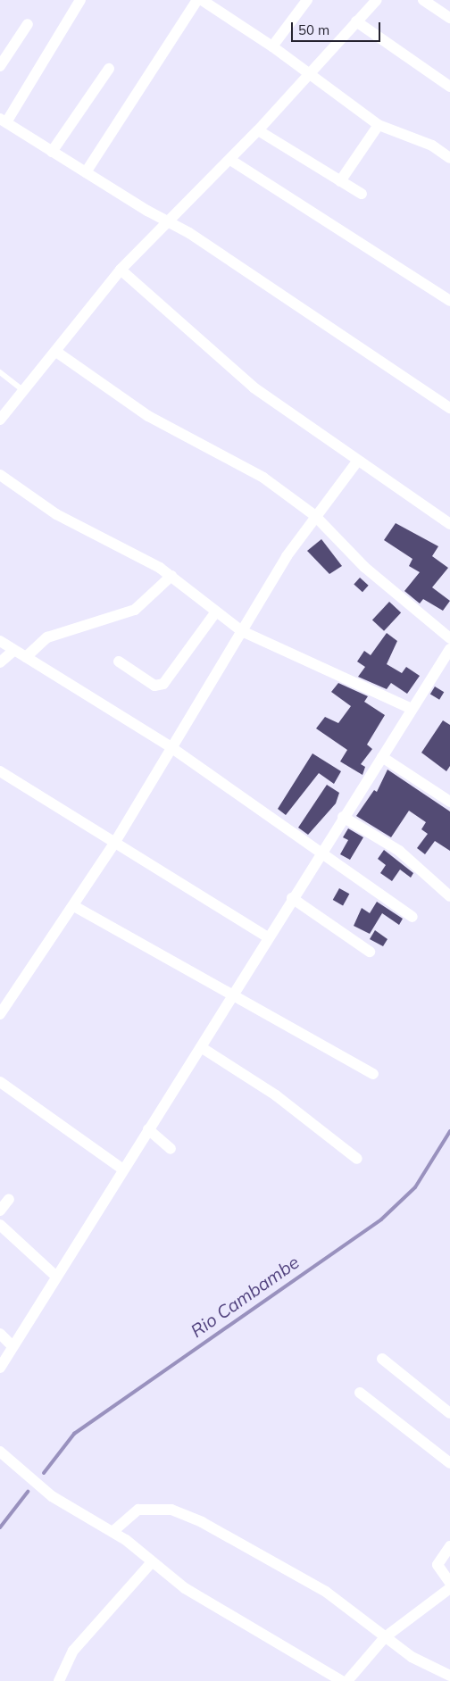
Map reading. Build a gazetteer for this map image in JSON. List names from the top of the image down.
{
  "water": ["Rio Cambambe"],
  "scale_bar": "50 m"
}
